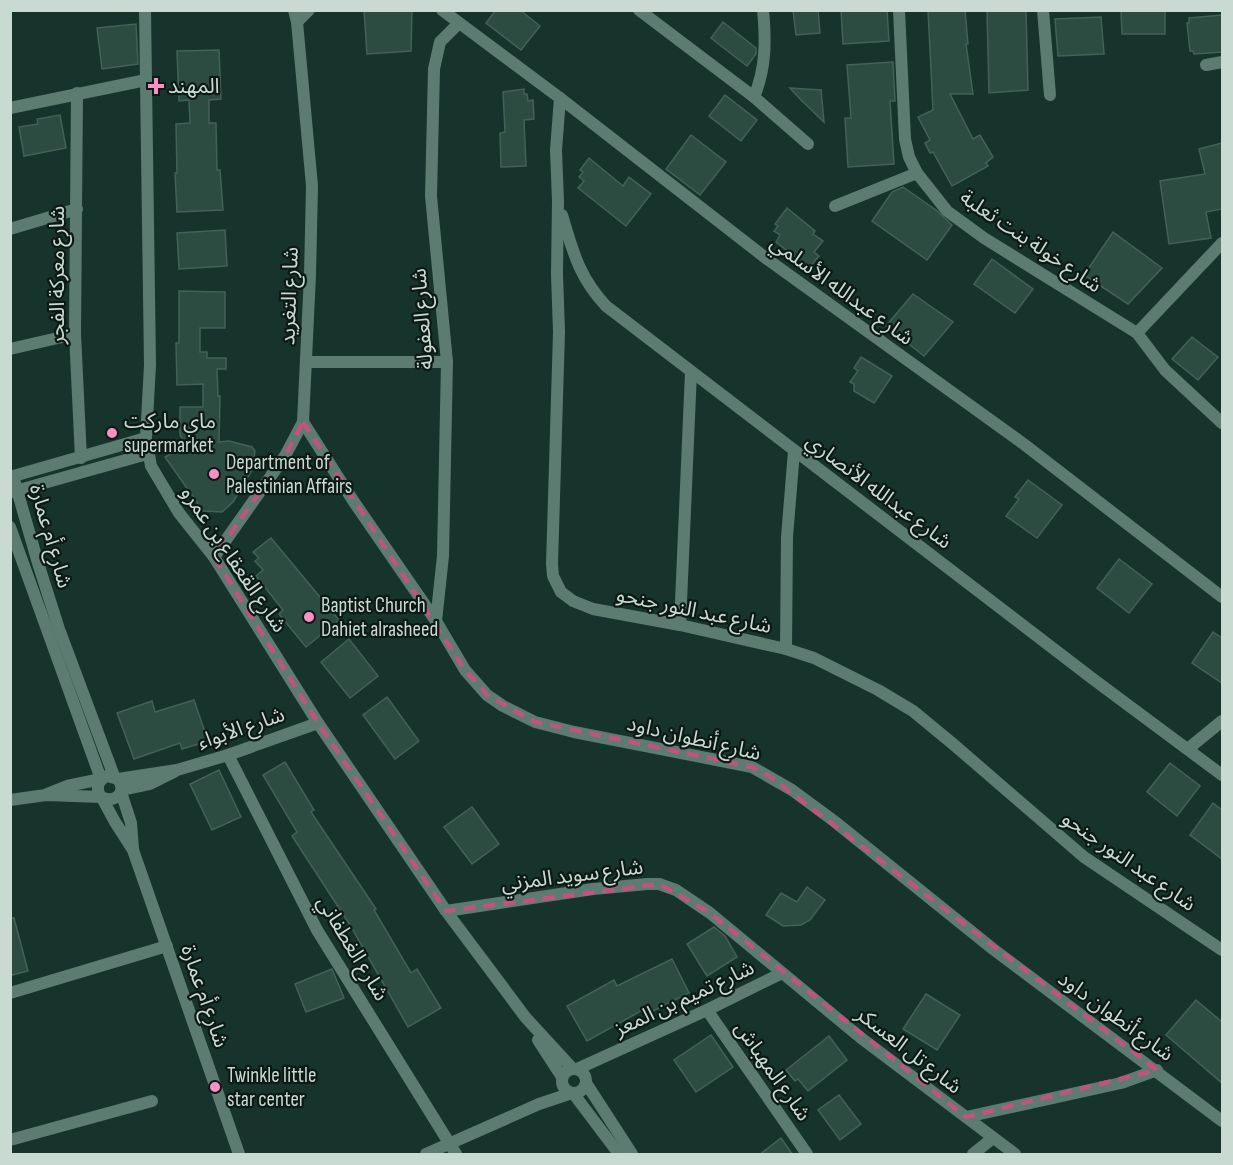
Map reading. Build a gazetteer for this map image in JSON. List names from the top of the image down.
{
  "streets": {
    "street": [
      "شارع خولة بنت ثعلبة",
      "شارع معركة الفجر",
      "شارع عبدالله الأسلمي",
      "شارع التغريد",
      "شارع العفولة",
      "شارع عبدالله الأنصاري",
      "شارع أم عمارة",
      "شارع القعقاع بن عمرو",
      "شارع عبد النور جنحو",
      "شارع الأبواء",
      "شارع أنطوان داود",
      "شارع سويد المزني",
      "شارع الغطفاني",
      "شارع تميم بن المعز",
      "شارع تل العسكر",
      "شارع المهباش"
    ]
  },
  "crossings": [
    ["شارع عبدالله الأسلمي", "شارع العفولة"],
    ["شارع عبدالله الأسلمي", "شارع عبد النور جنحو"],
    ["شارع التغريد", "شارع القعقاع بن عمرو"],
    ["شارع التغريد", "شارع أنطوان داود"],
    ["شارع العفولة", "شارع أنطوان داود"],
    ["شارع عبدالله الأنصاري", "شارع عبد النور جنحو"],
    ["شارع أم عمارة", "شارع الأبواء"],
    ["شارع القعقاع بن عمرو", "شارع الأبواء"],
    ["شارع القعقاع بن عمرو", "شارع سويد المزني"],
    ["شارع القعقاع بن عمرو", "شارع تميم بن المعز"],
    ["شارع الأبواء", "شارع الغطفاني"],
    ["شارع سويد المزني", "شارع تميم بن المعز"],
    ["شارع سويد المزني", "شارع تل العسكر"],
    ["شارع تميم بن المعز", "شارع تل العسكر"],
    ["شارع تميم بن المعز", "شارع المهباش"]
  ],
  "places": {
    "health": ["المهند"],
    "other": [
      "ماي ماركت supermarket",
      "Department of Palestinian Affairs",
      "Baptist Church Dahiet alrasheed",
      "Twinkle little star center"
    ]
  }
}
